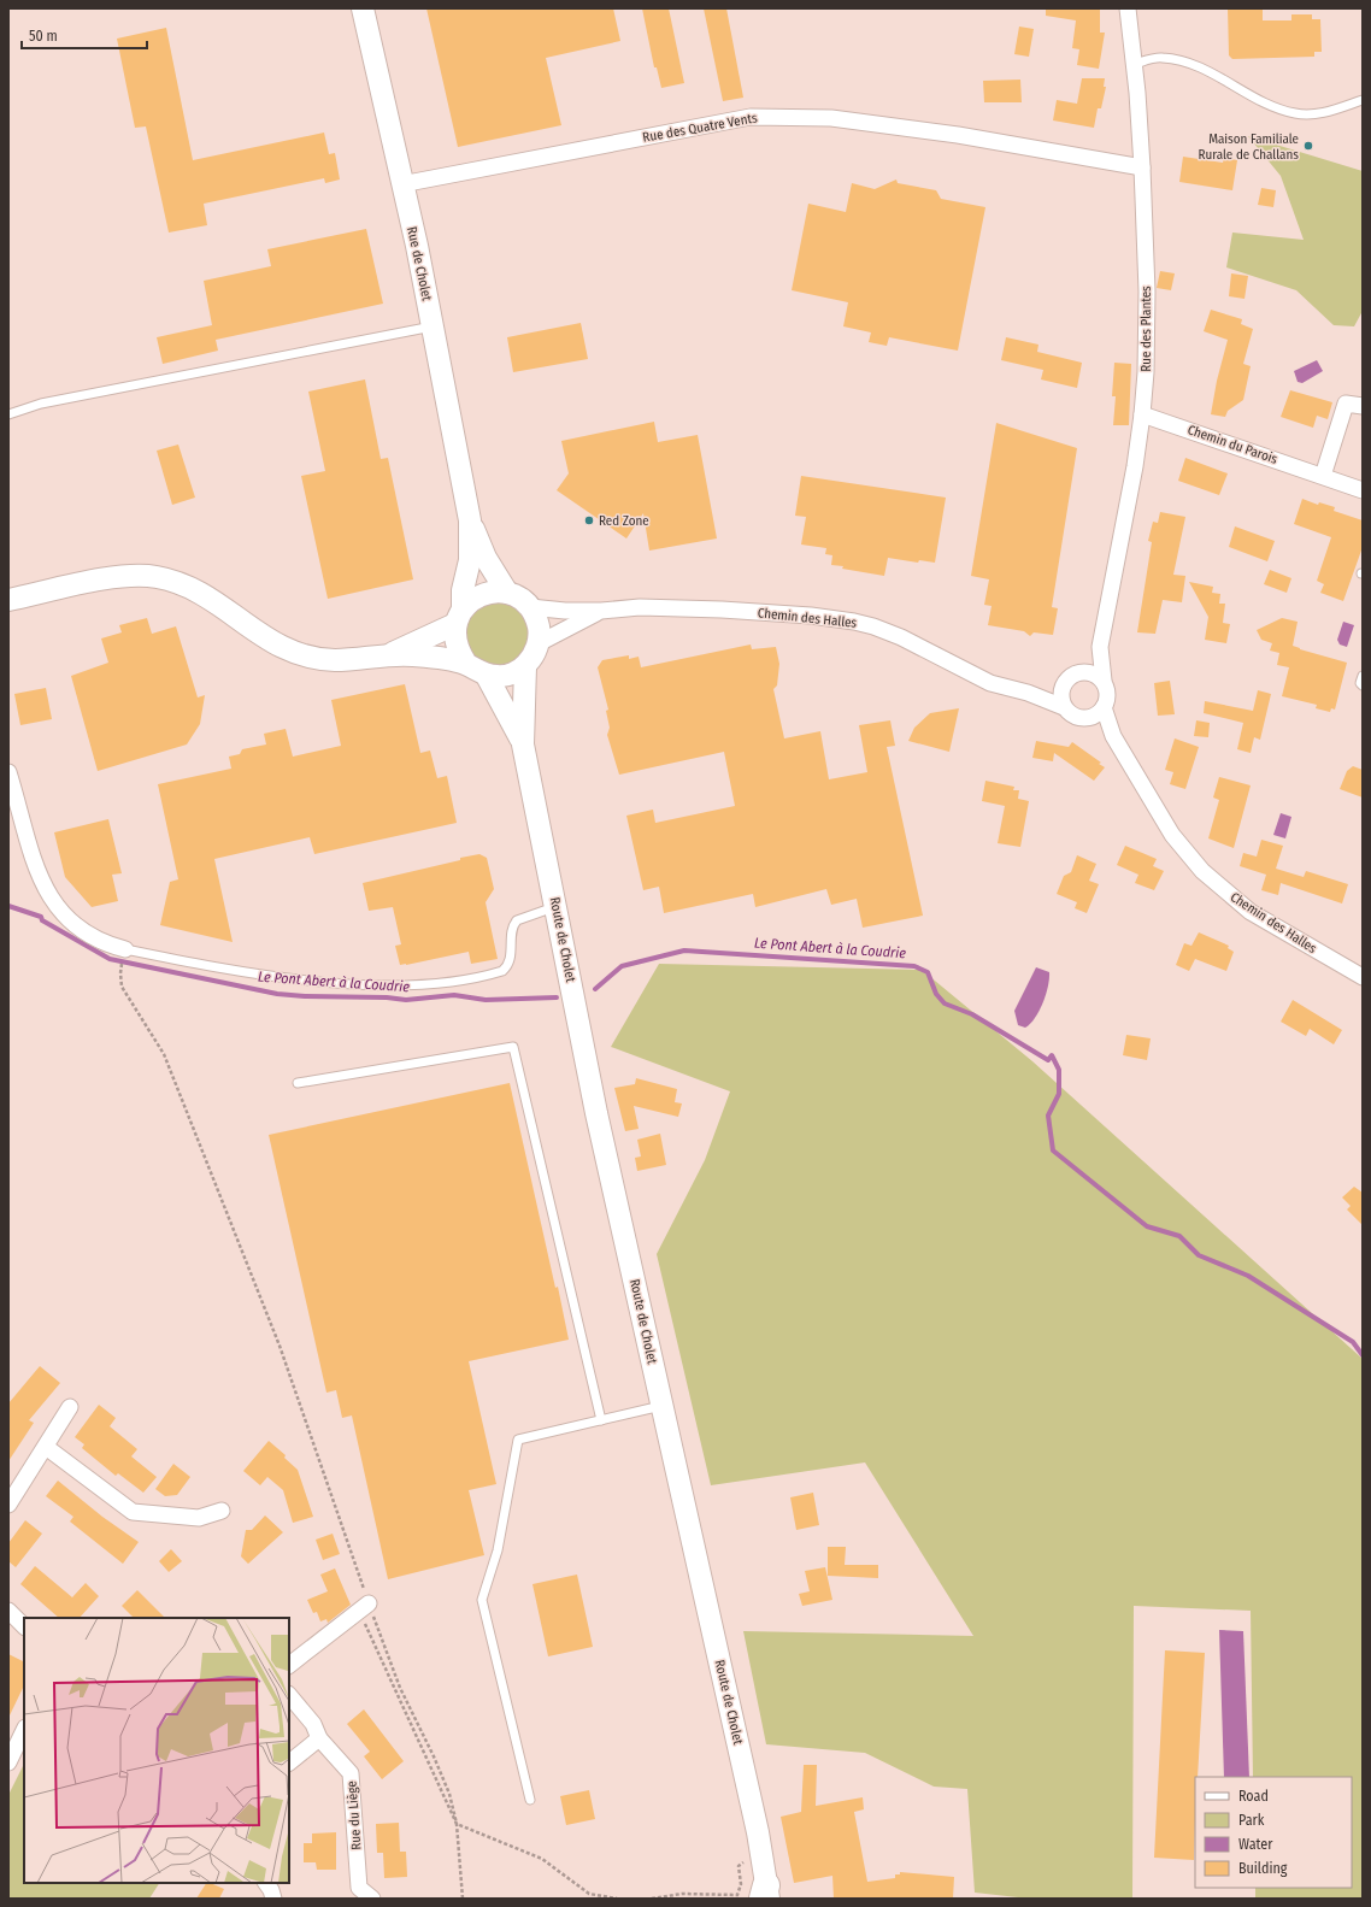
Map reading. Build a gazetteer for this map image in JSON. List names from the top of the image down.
{
  "streets": {
    "main road": ["Rue de Cholet", "Route de Cholet"],
    "street": [
      "Rue des Quatre Vents",
      "Rue des Plantes",
      "Chemin du Parois",
      "Chemin des Halles",
      "Rue du Liège"
    ]
  },
  "crossings": [
    ["Rue des Quatre Vents", "Rue de Cholet"],
    ["Rue des Quatre Vents", "Rue des Plantes"],
    ["Rue de Cholet", "Chemin des Halles"],
    ["Rue de Cholet", "Route de Cholet"],
    ["Rue des Plantes", "Chemin du Parois"],
    ["Rue des Plantes", "Chemin des Halles"],
    ["Chemin des Halles", "Route de Cholet"]
  ],
  "water": ["Le Pont Abert à la Coudrie"],
  "places": ["Maison Familiale Rurale de Challans", "Red Zone"],
  "legend": [
    "Road",
    "Park",
    "Water",
    "Building"
  ],
  "scale_bar": "50 m"
}
